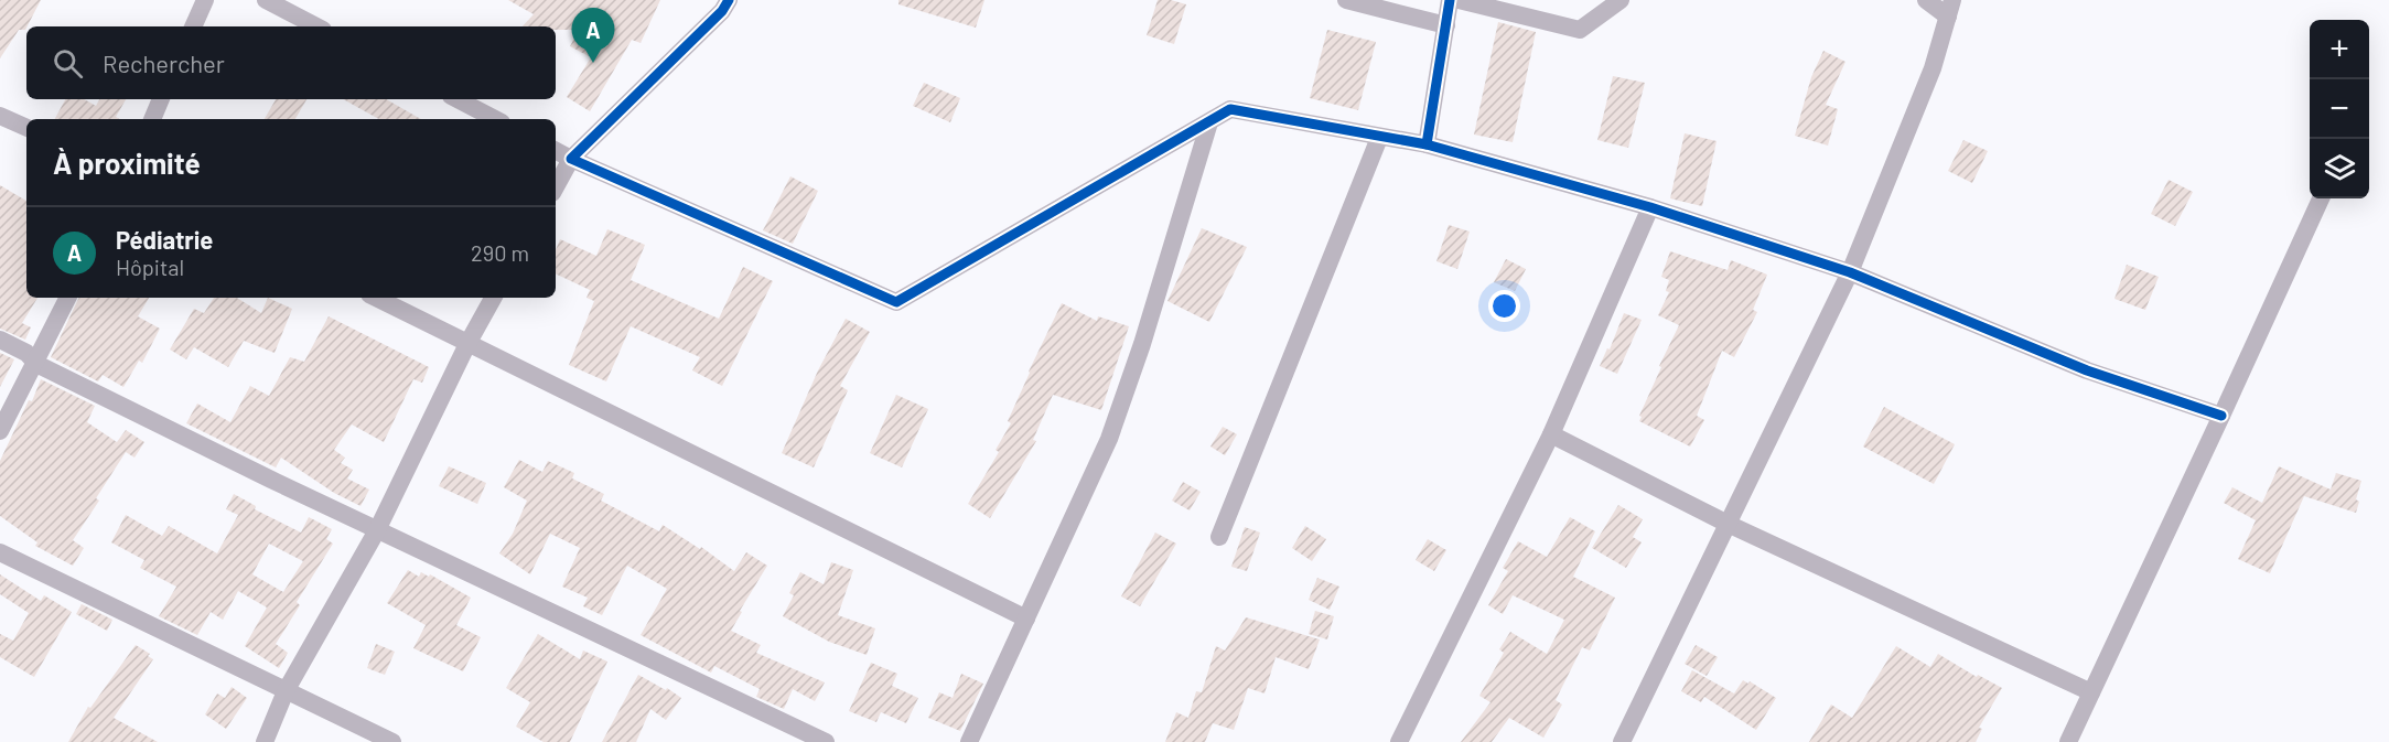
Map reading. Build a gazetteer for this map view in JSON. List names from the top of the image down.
{
  "page": {
    "pins": "A",
    "map_buttons": ["+", "−"],
    "search": "Rechercher",
    "heading": "À proximité",
    "list": [
      {
        "mark": "A",
        "name": "Pédiatrie",
        "note": "Hôpital",
        "value": "290 m"
      }
    ]
  }
}
